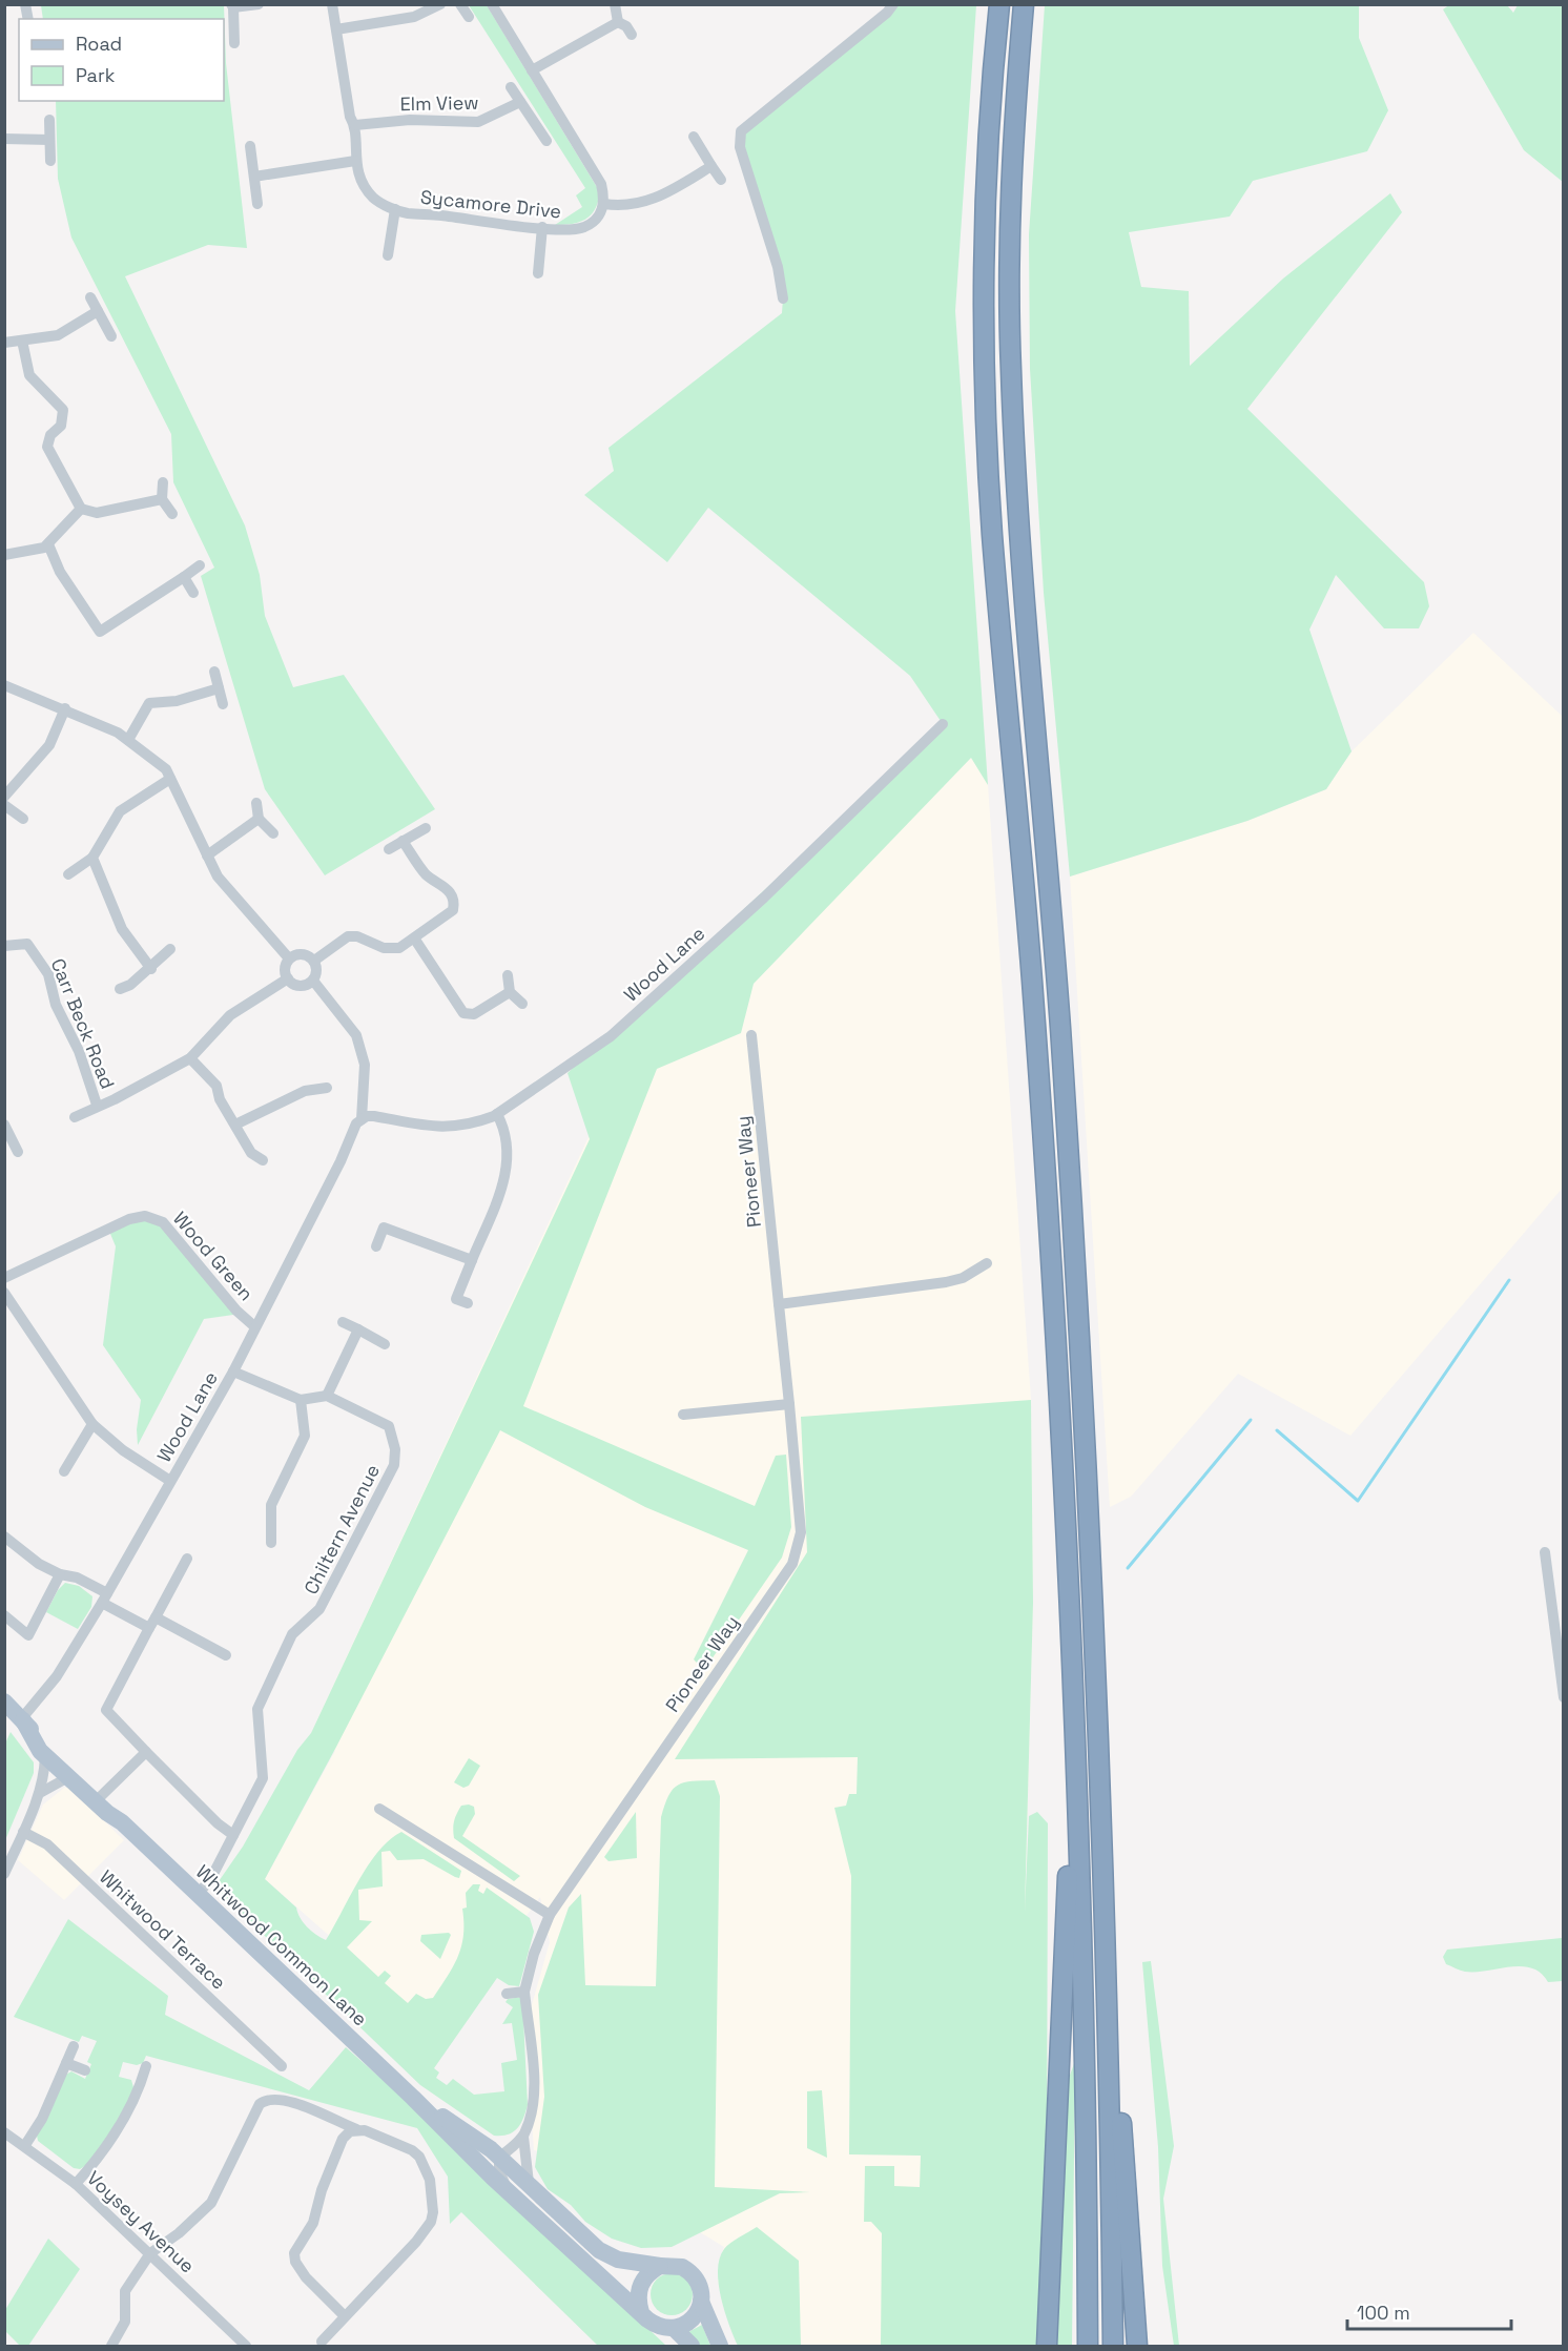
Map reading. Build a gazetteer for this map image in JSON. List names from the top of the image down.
{
  "streets": {
    "main road": ["Whitwood Common Lane"],
    "street": [
      "Elm View",
      "Sycamore Drive",
      "Wood Lane",
      "Carr Beck Road",
      "Pioneer Way",
      "Wood Green",
      "Chiltern Avenue",
      "Whitwood Terrace",
      "Voysey Avenue"
    ]
  },
  "crossings": [
    ["Elm View", "Sycamore Drive"],
    ["Wood Lane", "Wood Green"],
    ["Wood Lane", "Whitwood Common Lane"],
    ["Pioneer Way", "Whitwood Common Lane"],
    ["Chiltern Avenue", "Whitwood Common Lane"]
  ],
  "legend": ["Road", "Park"],
  "scale_bar": "100 m"
}
